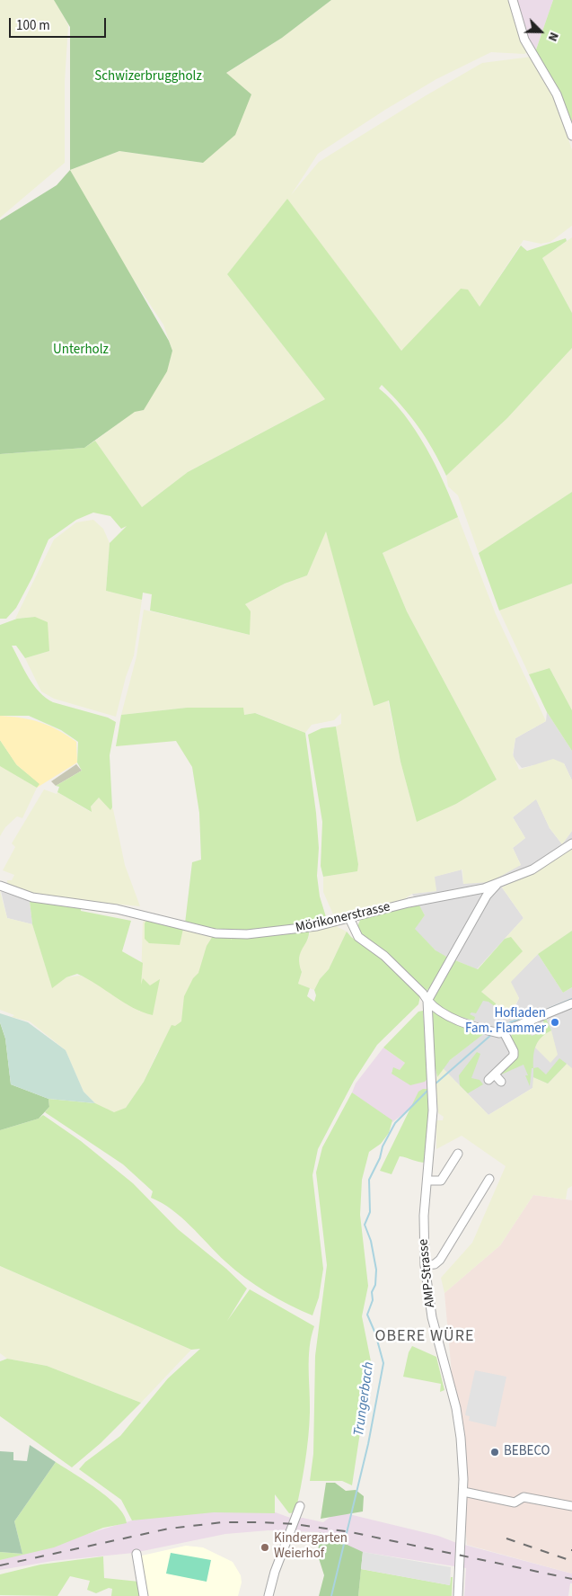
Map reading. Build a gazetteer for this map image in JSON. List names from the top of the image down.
{
  "streets": {
    "street": ["Mörikonerstrasse", "AMP-Strasse"]
  },
  "districts": ["OBERE WÜRE"],
  "water": ["Trungerbach"],
  "parks": ["Schwizerbruggholz", "Unterholz"],
  "places": ["Hofladen Fam. Flammer", "BEBECO", "Kindergarten Weierhof"],
  "scale_bar": "100 m",
  "north": "bottom right"
}
